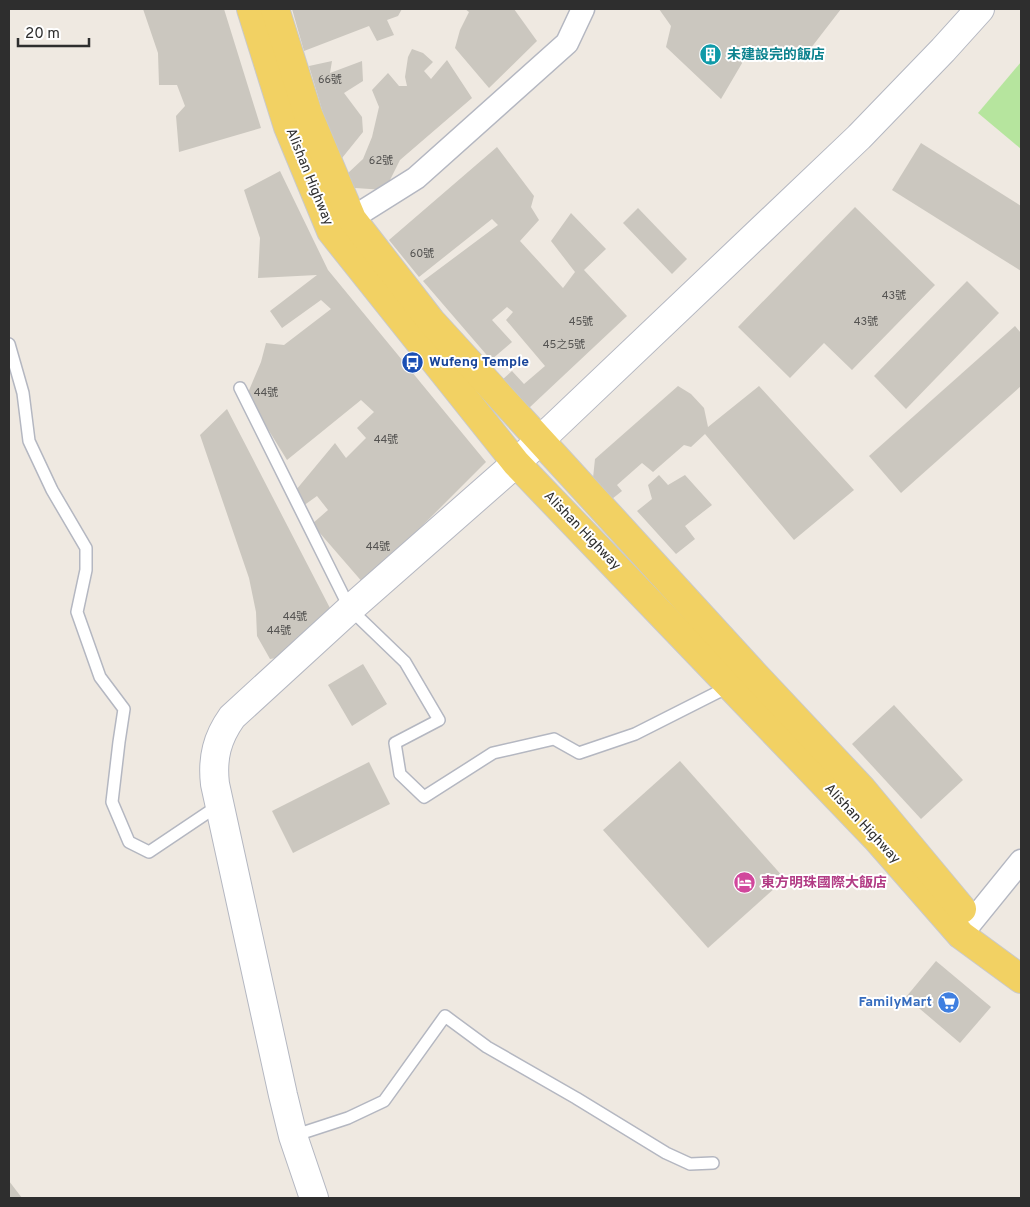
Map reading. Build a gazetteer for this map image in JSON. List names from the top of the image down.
{
  "streets": {
    "main road": ["Alishan Highway"]
  },
  "places": {
    "building": ["未建設完的飯店"],
    "bus stop": ["Wufeng Temple"],
    "hotel": ["東方明珠國際大飯店"],
    "supermarket": ["FamilyMart"]
  },
  "house_numbers": [
    "66號",
    "62號",
    "60號",
    "43號",
    "45號",
    "43號",
    "45之5號",
    "44號",
    "44號",
    "44號",
    "44號",
    "44號"
  ],
  "scale_bar": "20 m"
}
